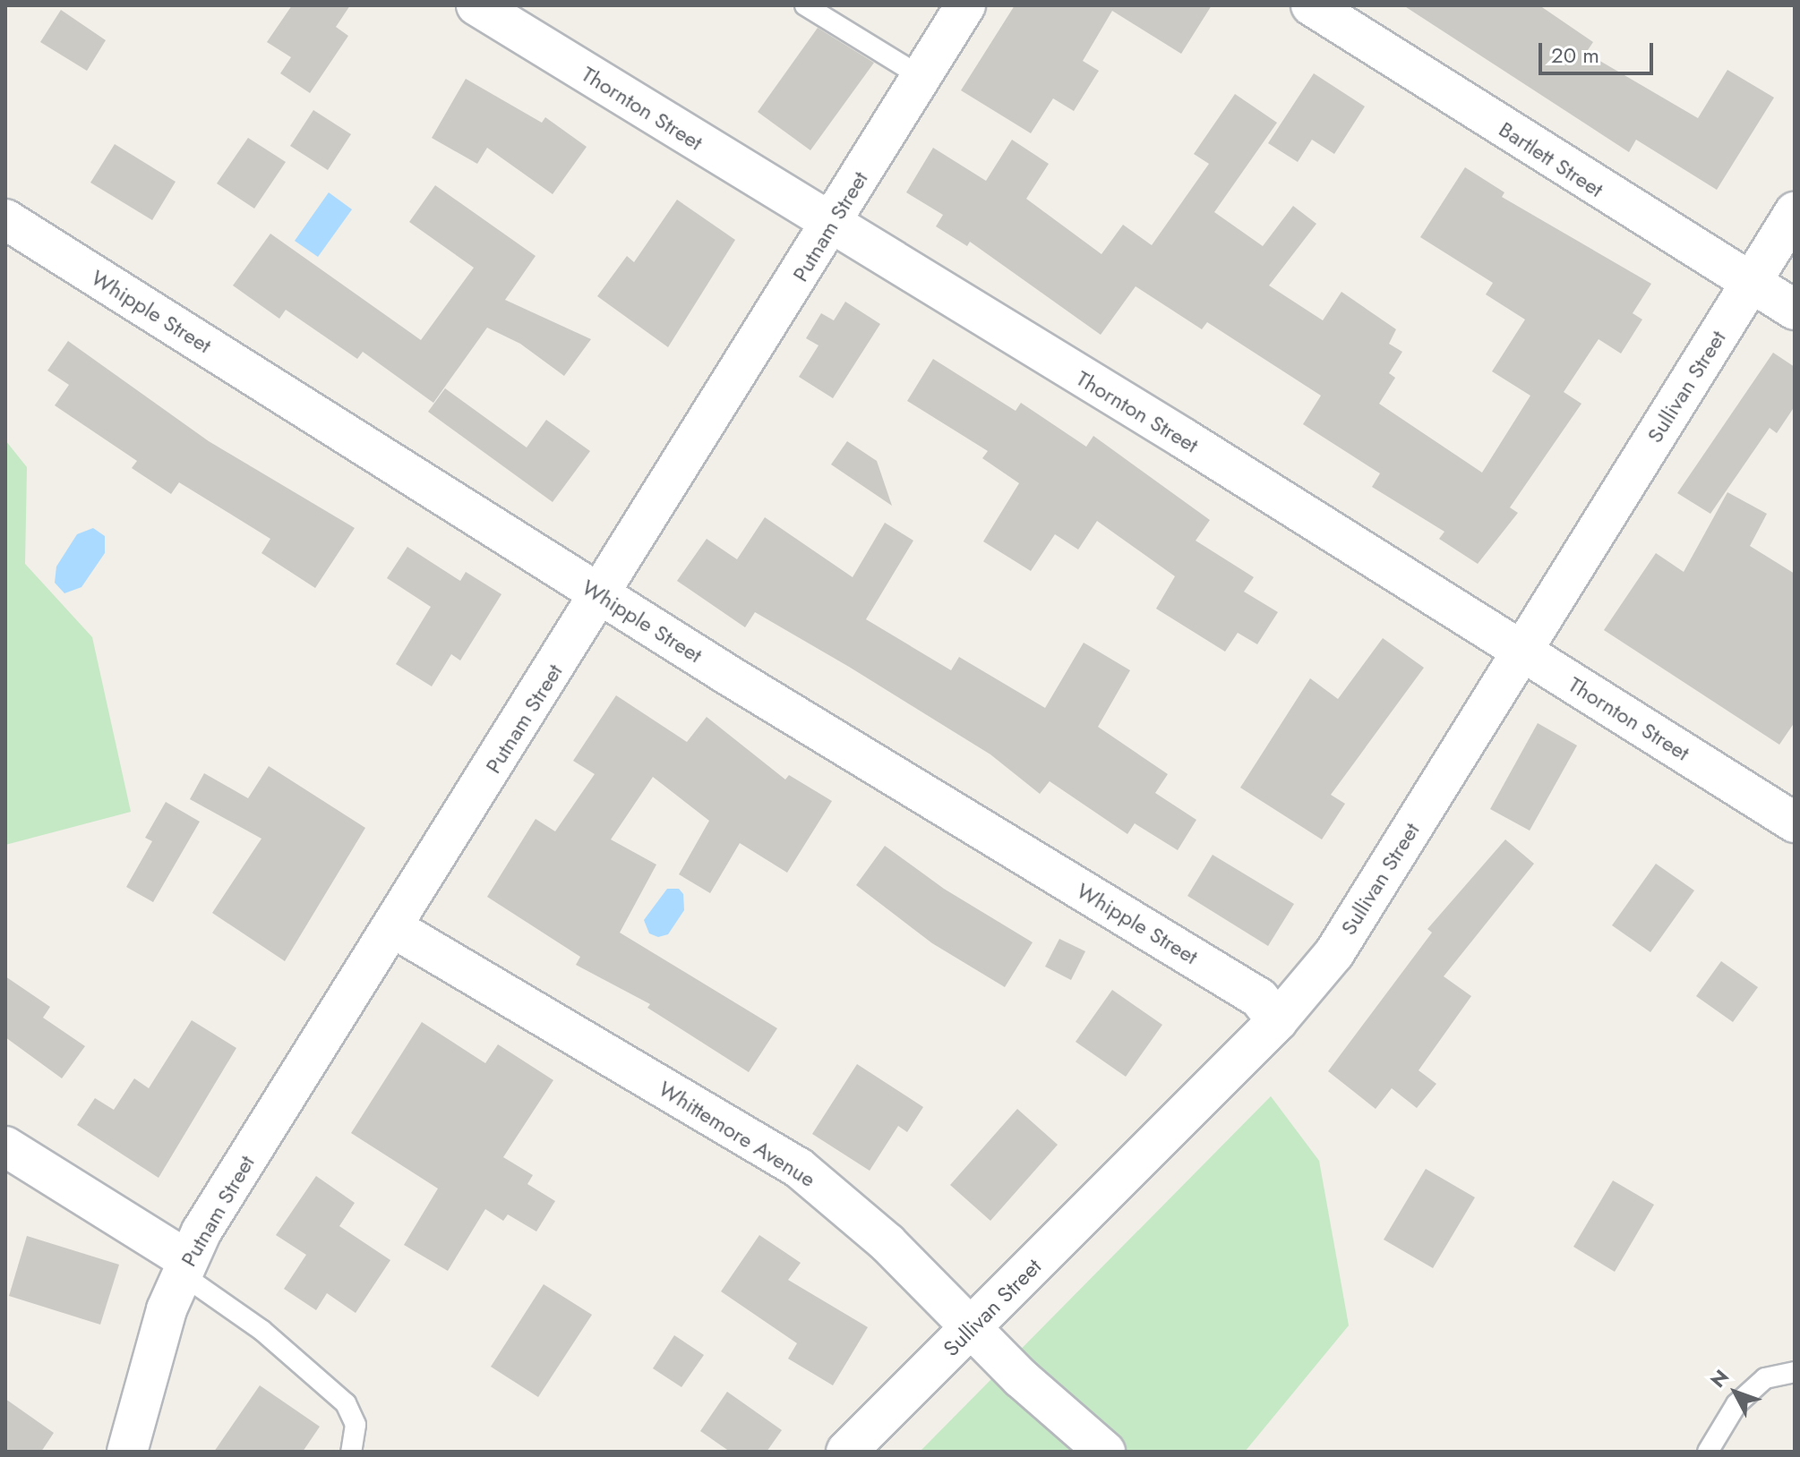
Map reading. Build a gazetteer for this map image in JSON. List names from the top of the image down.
{
  "streets": {
    "street": [
      "Thornton Street",
      "Bartlett Street",
      "Putnam Street",
      "Whipple Street",
      "Sullivan Street",
      "Whittemore Avenue"
    ]
  },
  "crossings": [
    ["Thornton Street", "Putnam Street"],
    ["Thornton Street", "Sullivan Street"],
    ["Bartlett Street", "Sullivan Street"],
    ["Putnam Street", "Whipple Street"],
    ["Putnam Street", "Whittemore Avenue"],
    ["Whipple Street", "Sullivan Street"],
    ["Sullivan Street", "Whittemore Avenue"]
  ],
  "scale_bar": "20 m",
  "north": "top left"
}
